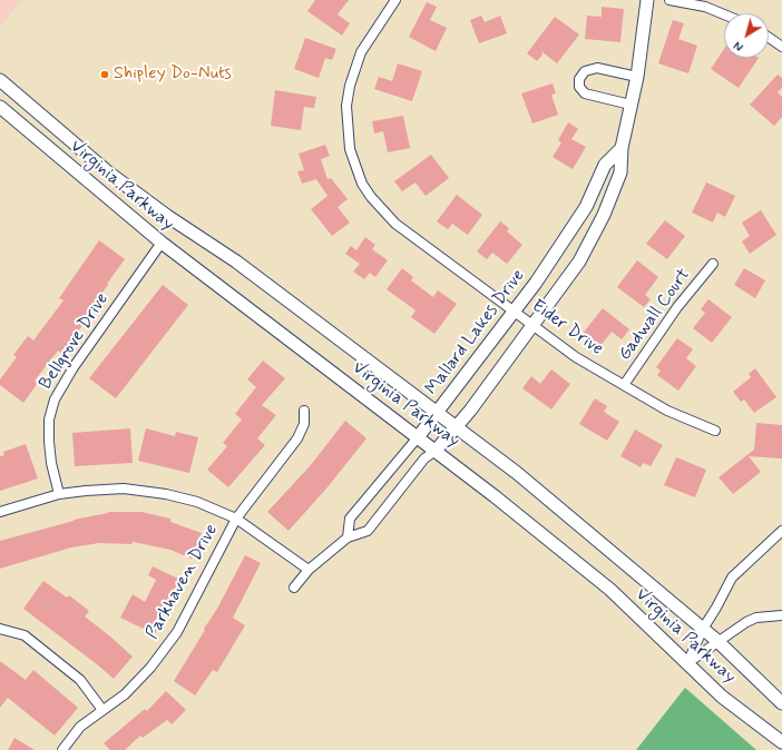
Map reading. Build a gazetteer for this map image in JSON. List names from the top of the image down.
{
  "streets": {
    "main road": ["Virginia Parkway", "Mallard Lakes Drive"],
    "street": [
      "Gadwall Court",
      "Eider Drive",
      "Bellgrove Drive",
      "Parkhaven Drive"
    ]
  },
  "crossings": [
    ["Virginia Parkway", "Mallard Lakes Drive"],
    ["Virginia Parkway", "Bellgrove Drive"],
    ["Gadwall Court", "Eider Drive"],
    ["Eider Drive", "Mallard Lakes Drive"]
  ],
  "places": ["Shipley Do-Nuts"],
  "north": "bottom left"
}
